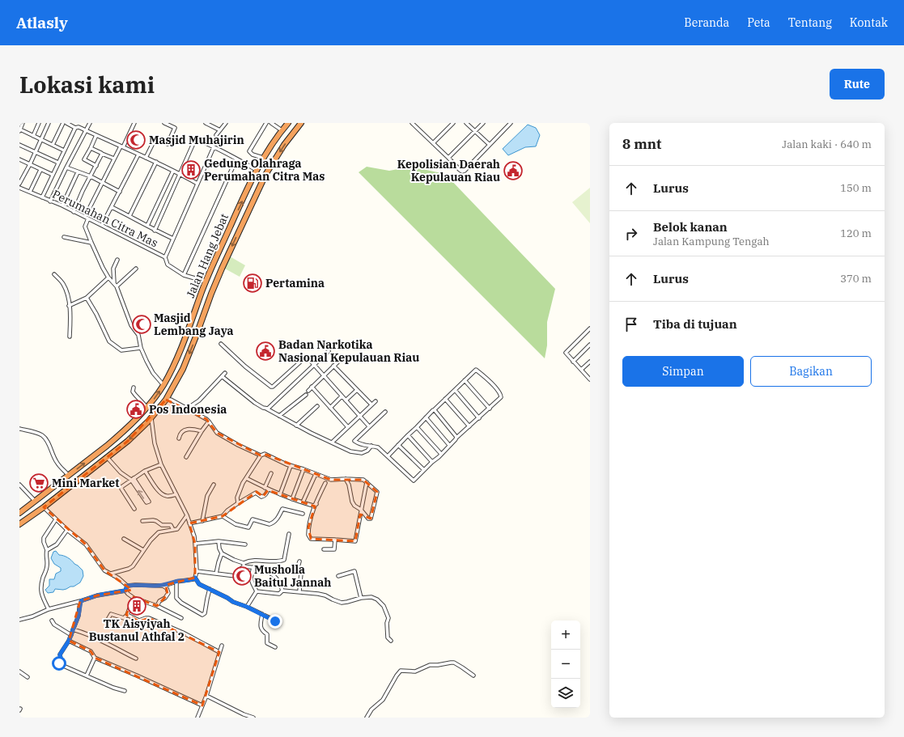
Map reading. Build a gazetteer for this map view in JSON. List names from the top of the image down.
{
  "streets": {
    "highway": ["Jalan Hang Jebat"],
    "street": ["Perumahan Citra Mas"]
  },
  "crossings": [
    ["Perumahan Citra Mas", "Jalan Hang Jebat"]
  ],
  "places": {
    "mosque": ["Masjid Muhajirin", "Masjid Lembang Jaya", "Musholla Baitul Jannah"],
    "building": ["Gedung Olahraga Perumahan Citra Mas", "TK Aisyiyah Bustanul Athfal 2"],
    "public building": ["Kepolisian Daerah Kepulauan Riau", "Badan Narkotika Nasional Kepulauan Riau", "Pos Indonesia"],
    "fuel station": ["Pertamina"],
    "supermarket": ["Mini Market"]
  },
  "page": {
    "header": "Atlasly",
    "nav": [
      "Beranda",
      "Peta",
      "Tentang",
      "Kontak"
    ],
    "buttons": [
      "Rute",
      ["Simpan", "Bagikan"]
    ],
    "title": "Lokasi kami",
    "heading": ["8 mnt", "Jalan kaki · 640 m"],
    "list": [
      ["Lurus", "150 m"],
      ["Belok kanan", "Jalan Kampung Tengah", "120 m"],
      ["Lurus", "370 m"],
      "Tiba di tujuan"
    ],
    "map_buttons": ["+", "−"]
  }
}
